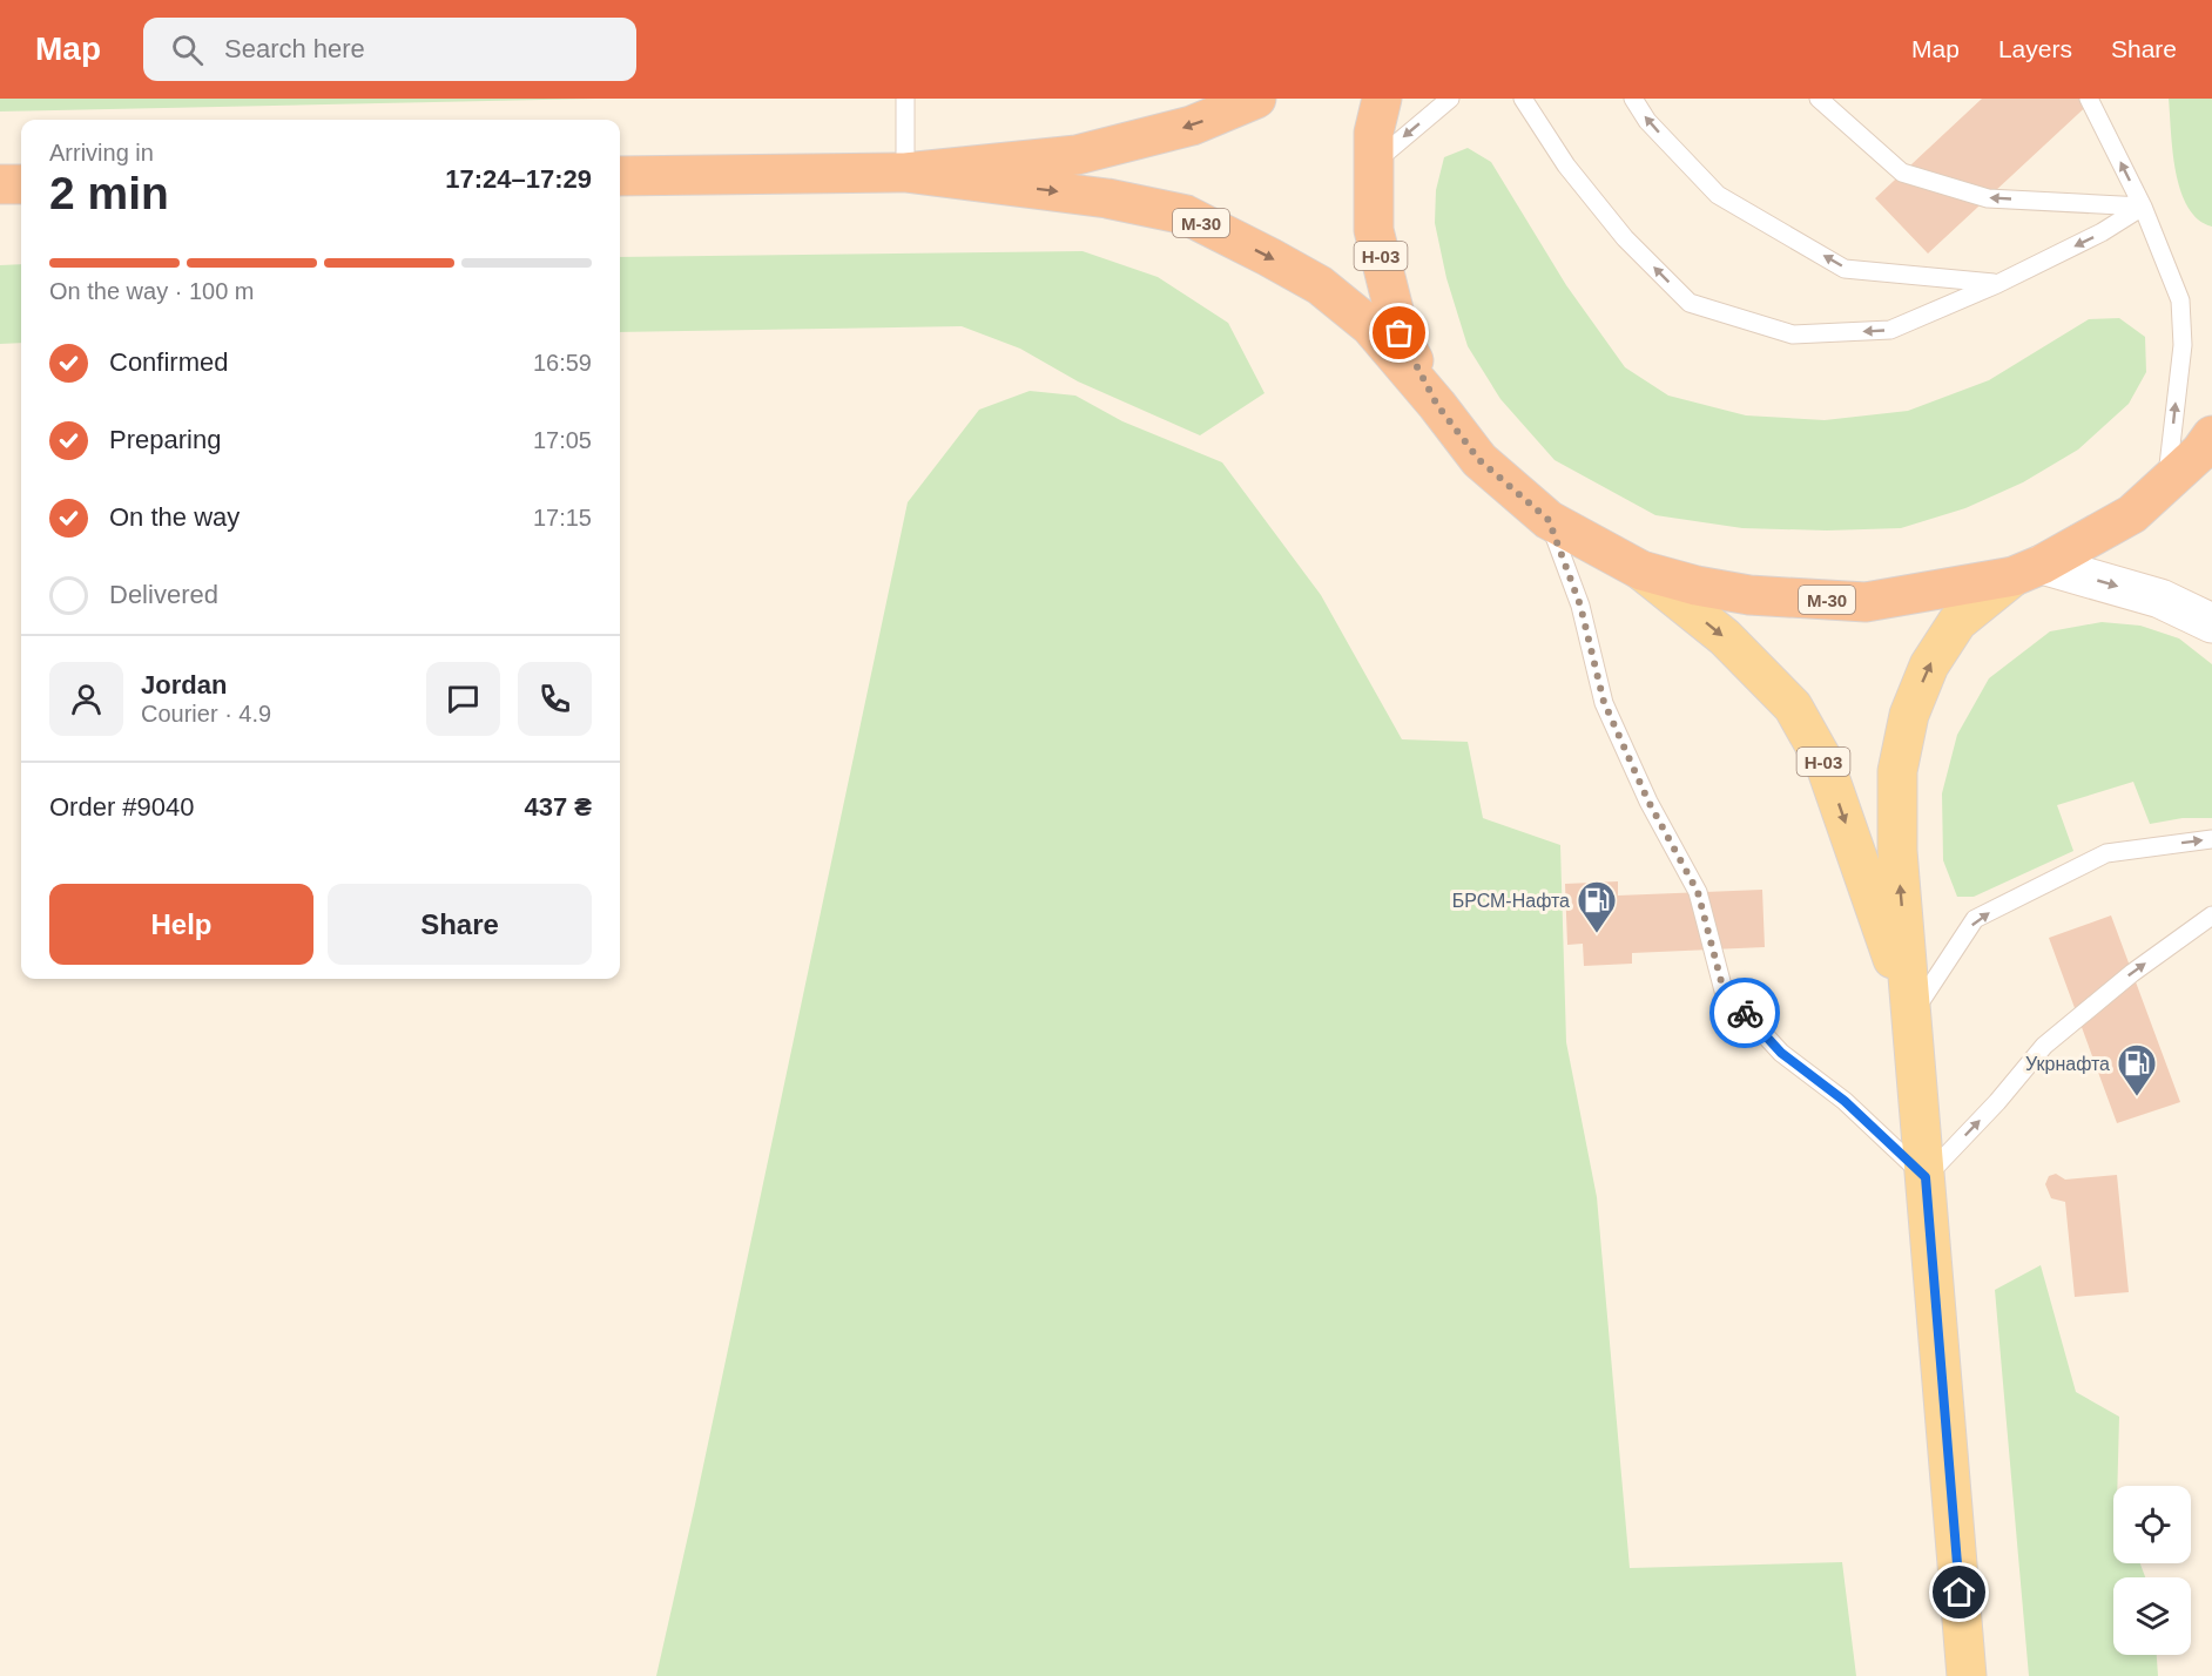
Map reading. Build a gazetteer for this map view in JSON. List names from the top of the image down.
{
  "streets": {
    "highway": ["М-30", "Н-03"]
  },
  "crossings": [
    ["М-30", "Н-03"]
  ],
  "places": {
    "fuel station": ["БРСМ-Нафта", "Укрнафта"]
  },
  "page": {
    "header": "Map",
    "search": "Search here",
    "nav": ["Map", "Layers", "Share"],
    "heading": ["2 min", "Arriving in", "17:24–17:29"],
    "panel": [
      "Jordan",
      "Courier · 4.9",
      "Order #9040",
      "437 ₴"
    ],
    "bar": "On the way · 100 m",
    "list": [
      ["Confirmed", "16:59"],
      ["Preparing", "17:05"],
      ["On the way", "17:15"],
      "Delivered"
    ],
    "buttons": ["Help", "Share"]
  }
}
